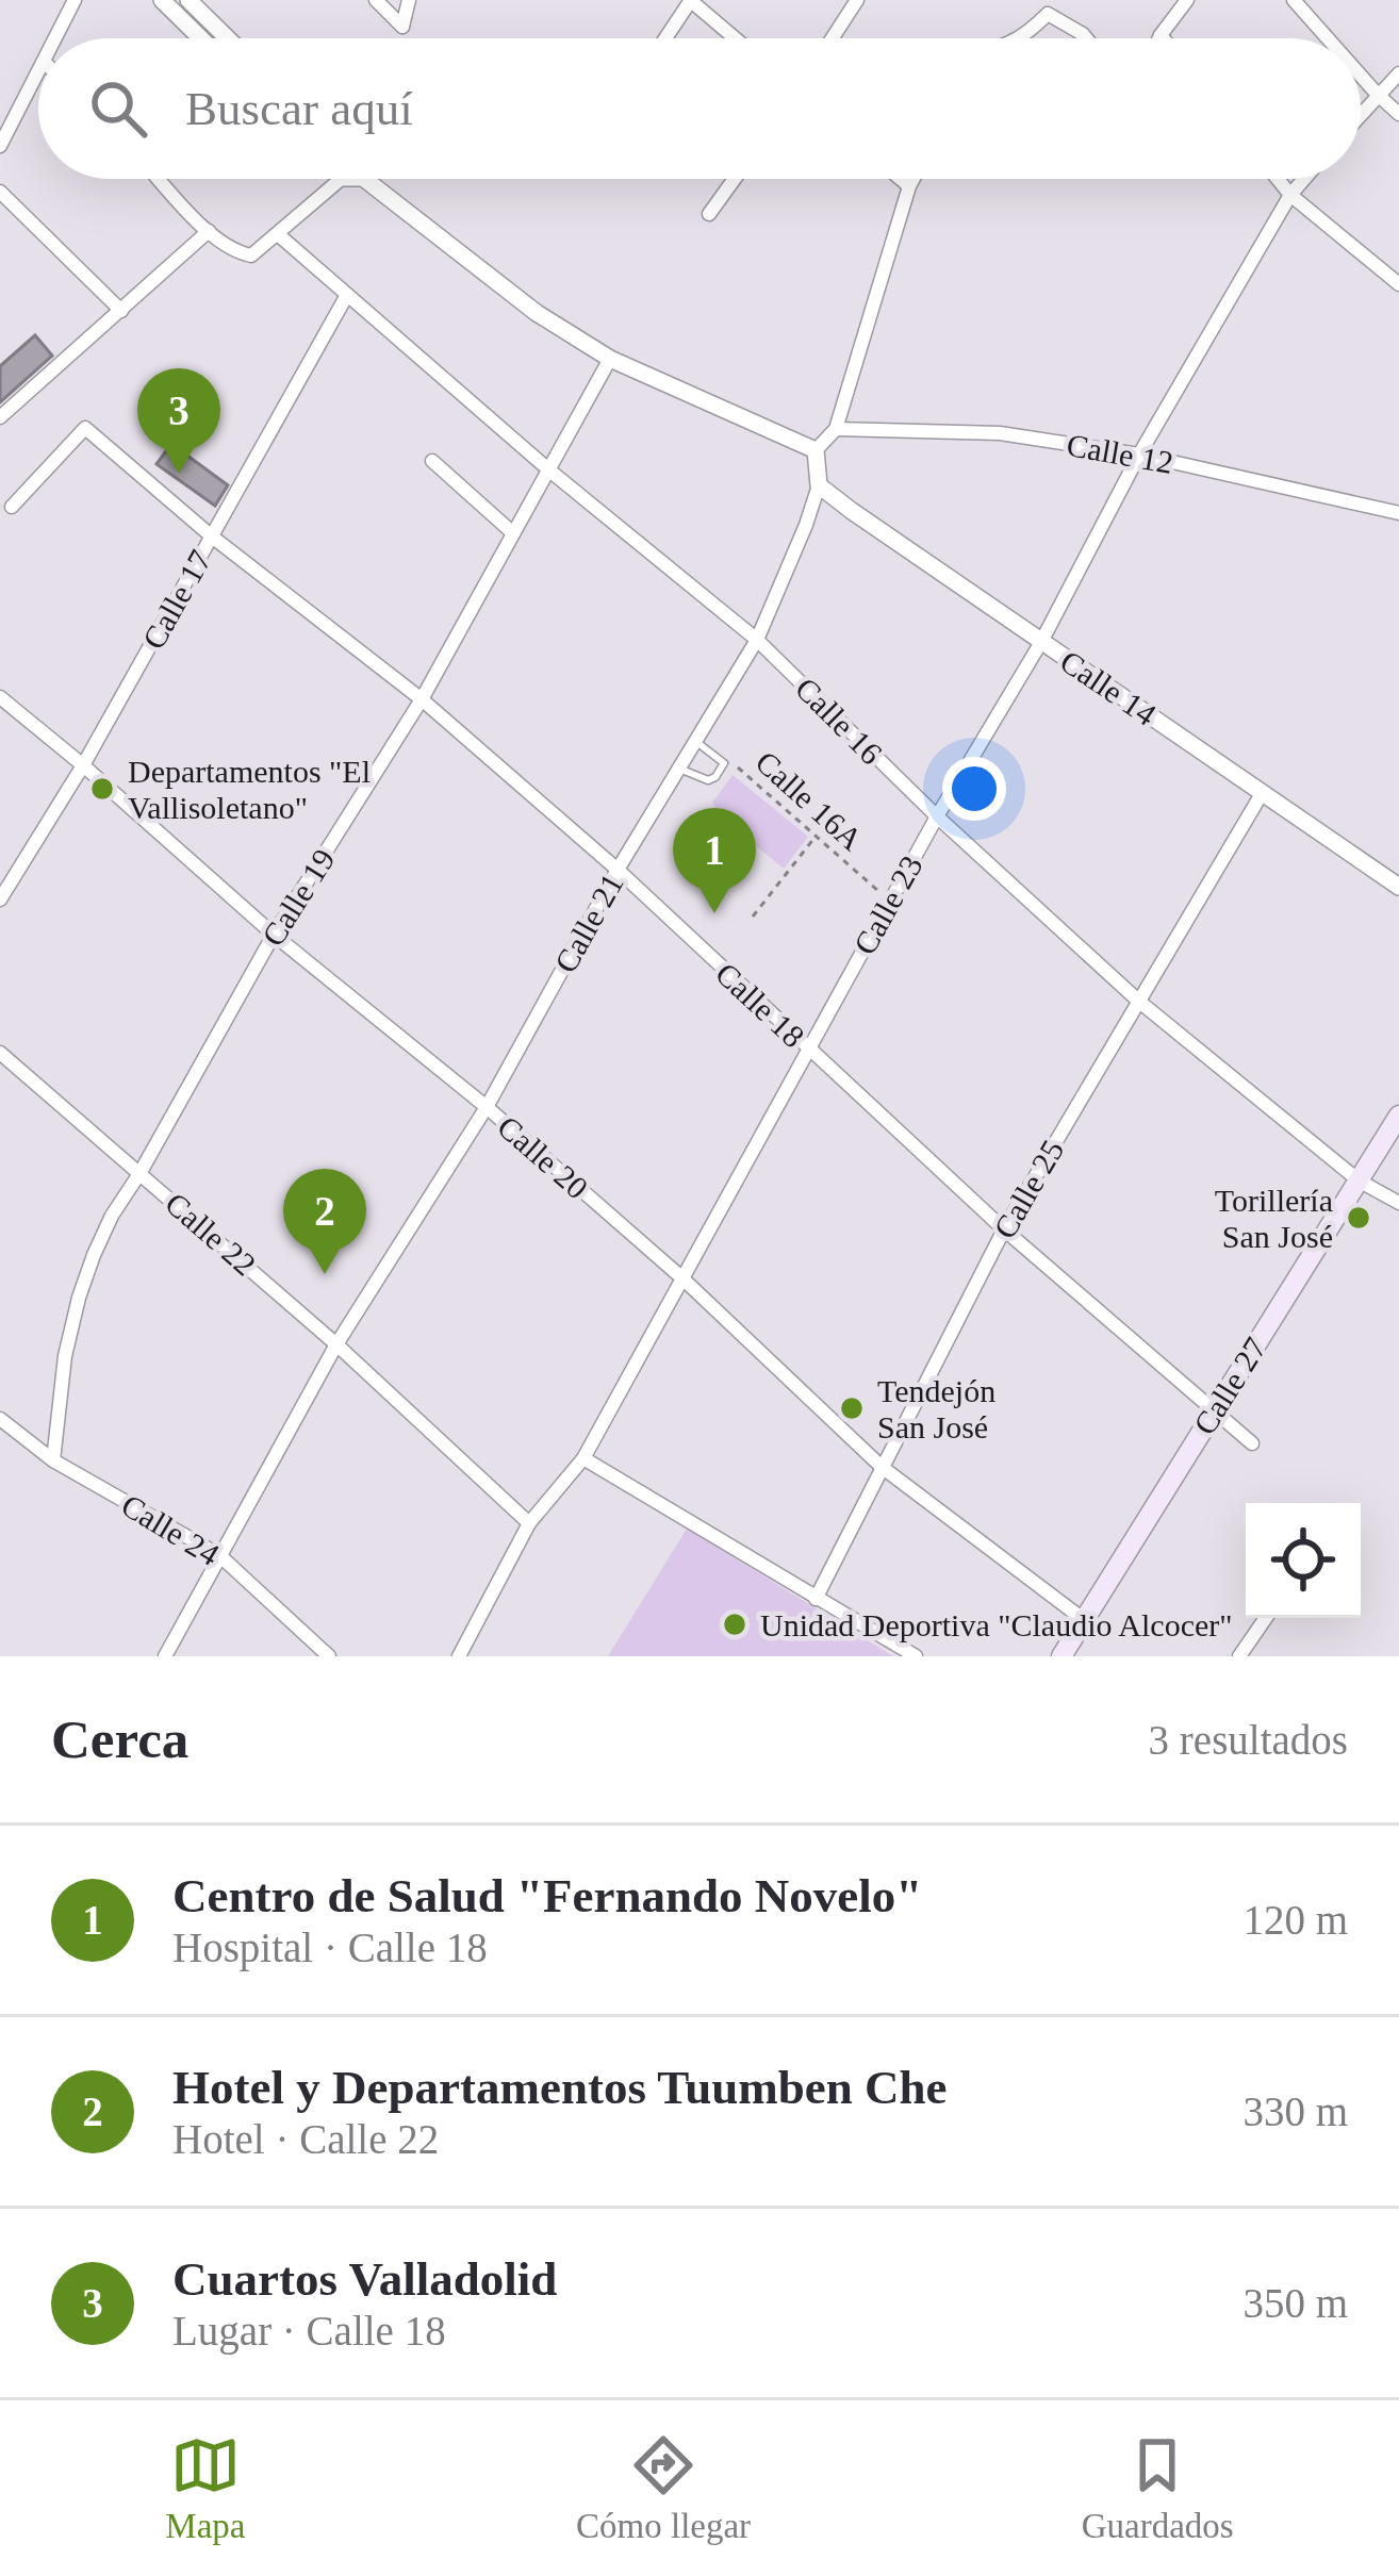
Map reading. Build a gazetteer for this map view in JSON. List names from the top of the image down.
{
  "streets": {
    "main road": ["Calle 27"],
    "street": [
      "Calle 12",
      "Calle 17",
      "Calle 14",
      "Calle 16",
      "Calle 19",
      "Calle 23",
      "Calle 21",
      "Calle 18",
      "Calle 20",
      "Calle 25",
      "Calle 22",
      "Calle 24"
    ],
    "path": ["Calle 16A"]
  },
  "crossings": [
    ["Calle 12", "Calle 23"],
    ["Calle 17", "Calle 16"],
    ["Calle 17", "Calle 18"],
    ["Calle 17", "Calle 20"],
    ["Calle 14", "Calle 23"],
    ["Calle 14", "Calle 21"],
    ["Calle 14", "Calle 25"],
    ["Calle 16", "Calle 19"],
    ["Calle 16", "Calle 23"],
    ["Calle 16", "Calle 21"],
    ["Calle 16", "Calle 25"],
    ["Calle 16", "Calle 27"],
    ["Calle 16A", "Calle 23"],
    ["Calle 19", "Calle 18"],
    ["Calle 19", "Calle 20"],
    ["Calle 19", "Calle 22"],
    ["Calle 19", "Calle 24"],
    ["Calle 23", "Calle 18"],
    ["Calle 23", "Calle 20"],
    ["Calle 23", "Calle 22"],
    ["Calle 21", "Calle 18"],
    ["Calle 21", "Calle 20"],
    ["Calle 21", "Calle 22"],
    ["Calle 21", "Calle 24"],
    ["Calle 18", "Calle 25"],
    ["Calle 18", "Calle 27"],
    ["Calle 20", "Calle 25"],
    ["Calle 20", "Calle 27"]
  ],
  "places": [
    "Departamentos \"El Vallisoletano\"",
    "Torillería San José",
    "Tendejón San José",
    "Unidad Deportiva \"Claudio Alcocer\""
  ],
  "page": {
    "search": "Buscar aquí",
    "pins": ["3", "1", "2"],
    "heading": ["Cerca", "3 resultados"],
    "list": [
      {
        "mark": "1",
        "name": "Centro de Salud \"Fernando Novelo\"",
        "note": "Hospital · Calle 18",
        "value": "120 m"
      },
      {
        "mark": "2",
        "name": "Hotel y Departamentos Tuumben Che",
        "note": "Hotel · Calle 22",
        "value": "330 m"
      },
      {
        "mark": "3",
        "name": "Cuartos Valladolid",
        "note": "Lugar · Calle 18",
        "value": "350 m"
      }
    ],
    "nav": ["Mapa", "Cómo llegar", "Guardados"]
  }
}
